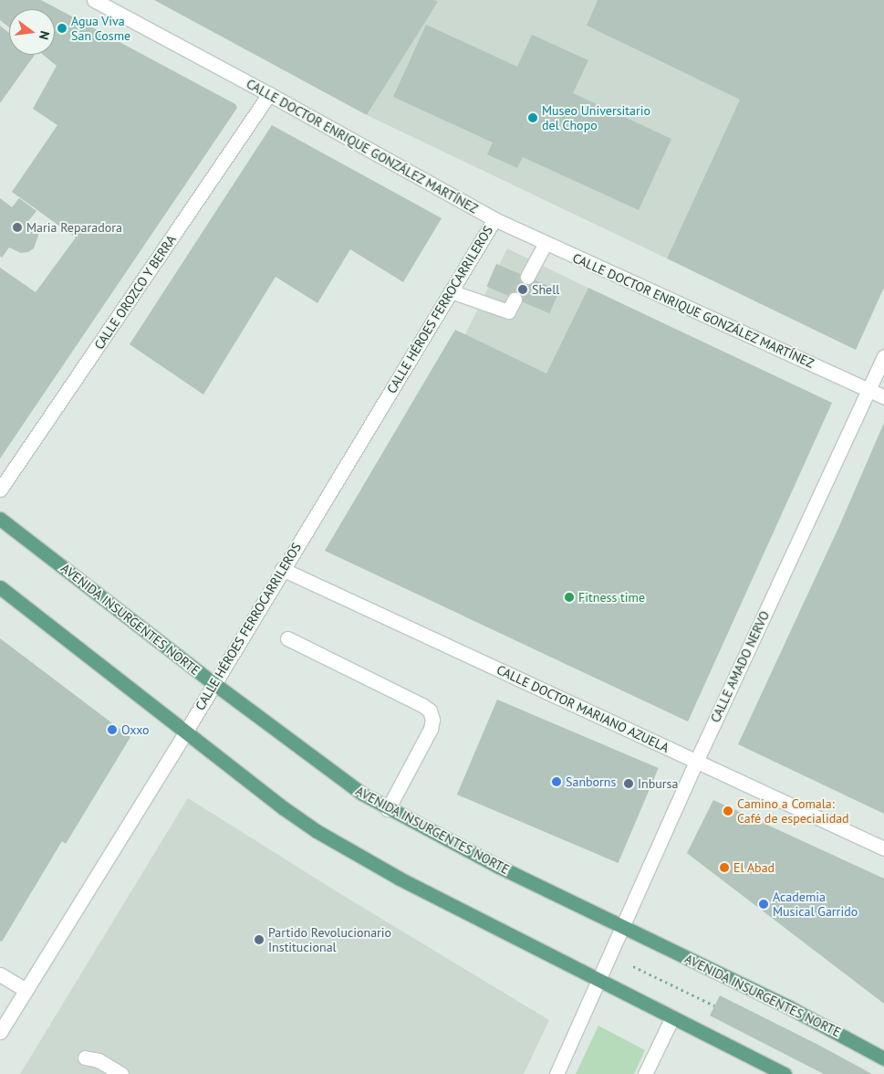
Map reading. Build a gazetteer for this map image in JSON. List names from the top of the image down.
{
  "streets": {
    "main road": ["AVENIDA INSURGENTES NORTE"],
    "street": [
      "CALLE DOCTOR ENRIQUE GONZÁLEZ MARTÍNEZ",
      "CALLE OROZCO Y BERRA",
      "CALLE HÉROES FERROCARRILEROS",
      "CALLE AMADO NERVO",
      "CALLE DOCTOR MARIANO AZUELA"
    ]
  },
  "crossings": [
    ["CALLE DOCTOR ENRIQUE GONZÁLEZ MARTÍNEZ", "CALLE OROZCO Y BERRA"],
    ["CALLE DOCTOR ENRIQUE GONZÁLEZ MARTÍNEZ", "CALLE HÉROES FERROCARRILEROS"],
    ["CALLE DOCTOR ENRIQUE GONZÁLEZ MARTÍNEZ", "CALLE AMADO NERVO"],
    ["CALLE HÉROES FERROCARRILEROS", "AVENIDA INSURGENTES NORTE"],
    ["CALLE HÉROES FERROCARRILEROS", "CALLE DOCTOR MARIANO AZUELA"],
    ["AVENIDA INSURGENTES NORTE", "CALLE AMADO NERVO"],
    ["CALLE AMADO NERVO", "CALLE DOCTOR MARIANO AZUELA"]
  ],
  "places": [
    "Agua Viva San Cosme",
    "Museo Universitario del Chopo",
    "Maria Reparadora",
    "Shell",
    "Fitness time",
    "Oxxo",
    "Sanborns",
    "Inbursa",
    "Camino a Comala: Café de especialidad",
    "El Abad",
    "Academia Musical Garrido",
    "Partido Revolucionario Institucional"
  ],
  "north": "right"
}
